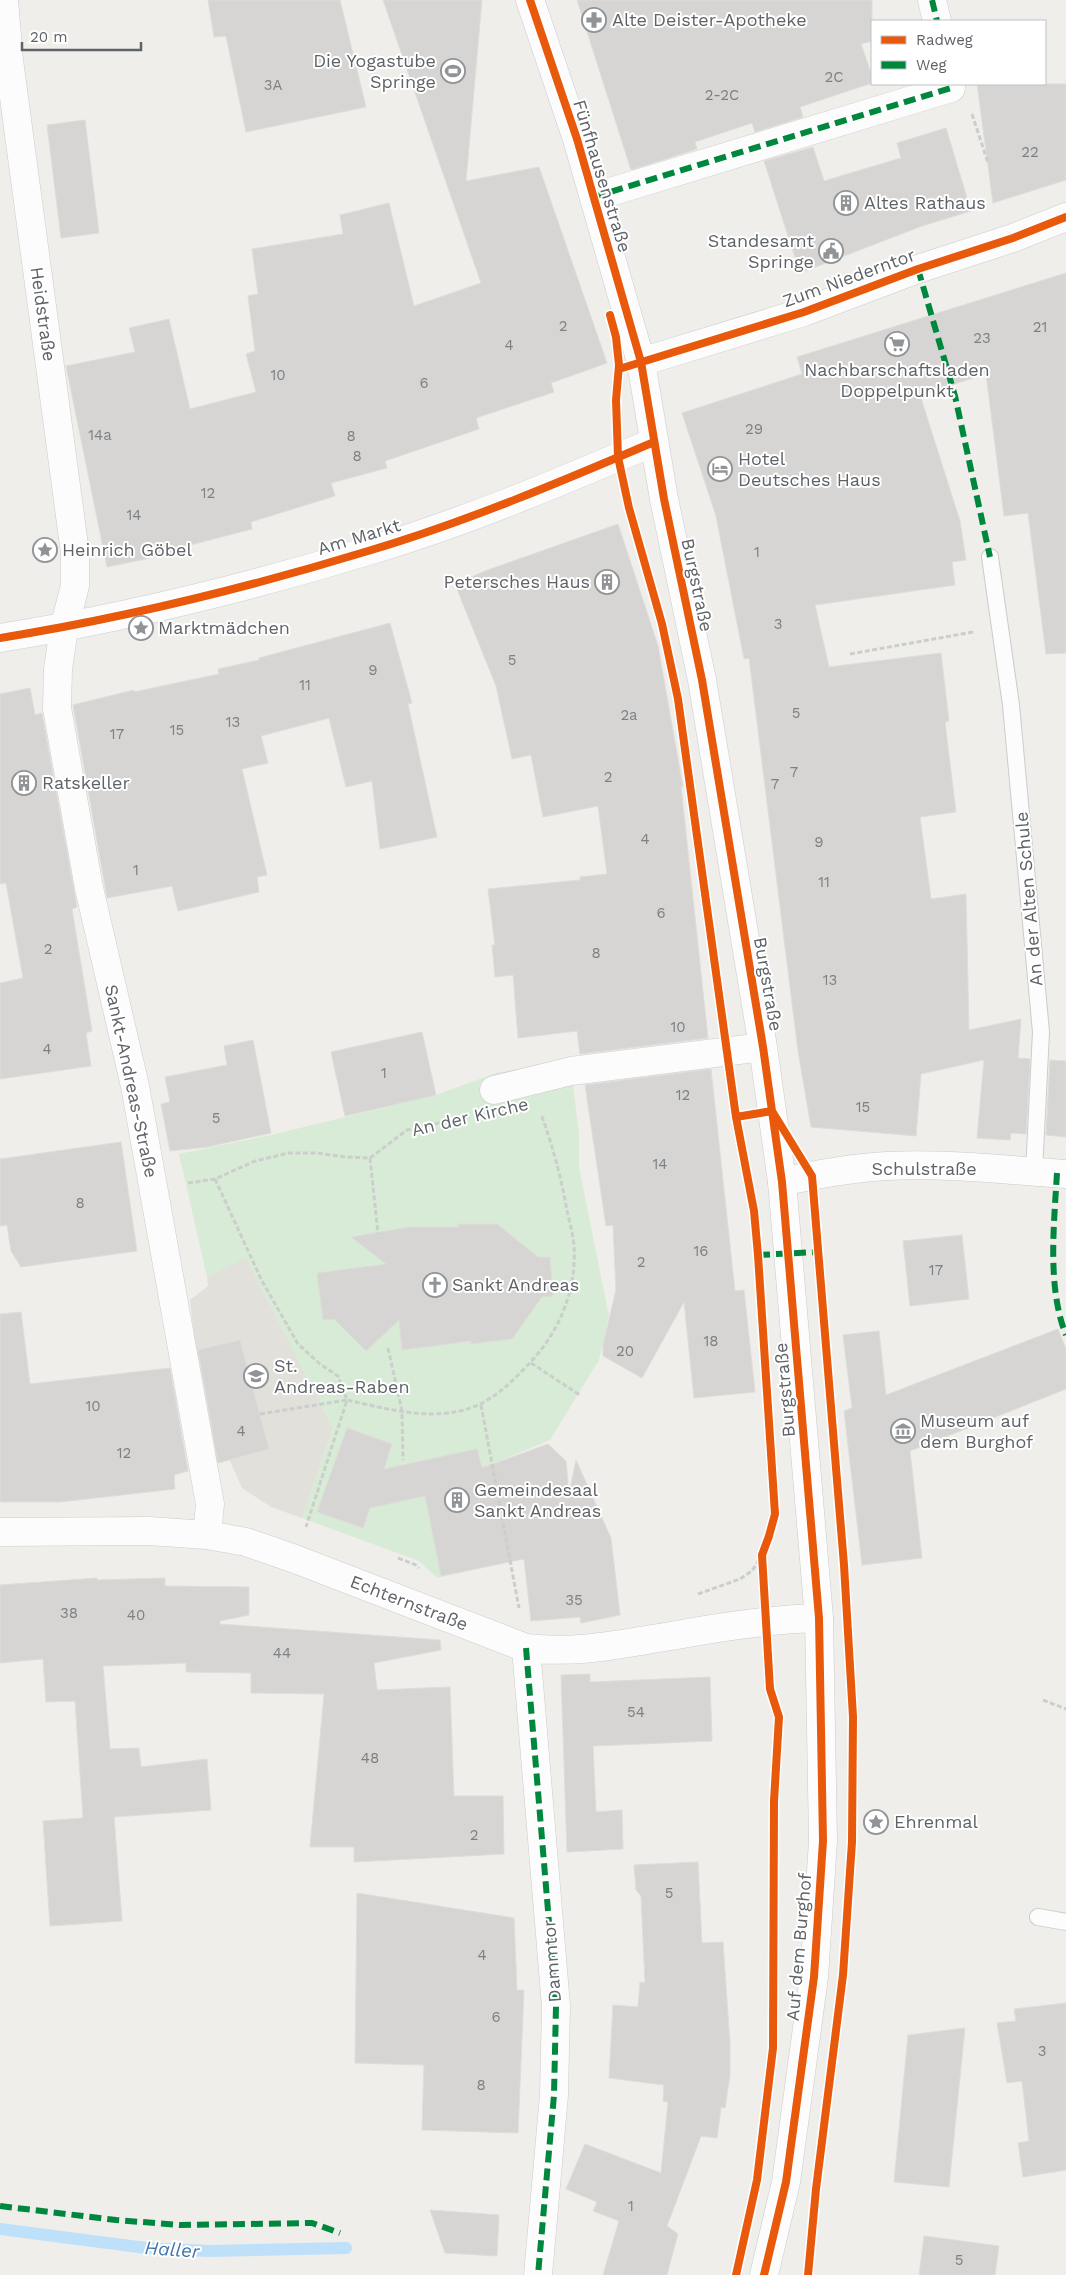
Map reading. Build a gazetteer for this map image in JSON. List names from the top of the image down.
{
  "streets": {
    "street": [
      "Fünfhausenstraße",
      "Zum Niederntor",
      "Heidstraße",
      "Am Markt",
      "Burgstraße",
      "Sankt-Andreas-Straße",
      "An der Kirche",
      "Schulstraße",
      "Echternstraße",
      "Auf dem Burghof",
      "Dammtor"
    ],
    "lane": ["An der Alten Schule"]
  },
  "crossings": [
    ["Fünfhausenstraße", "Zum Niederntor"],
    ["Fünfhausenstraße", "Burgstraße"],
    ["Zum Niederntor", "Burgstraße"],
    ["Heidstraße", "Am Markt"],
    ["Heidstraße", "Sankt-Andreas-Straße"],
    ["Am Markt", "Burgstraße"],
    ["Am Markt", "Sankt-Andreas-Straße"],
    ["Burgstraße", "An der Kirche"],
    ["Burgstraße", "Schulstraße"],
    ["Burgstraße", "Echternstraße"],
    ["Burgstraße", "Auf dem Burghof"],
    ["An der Alten Schule", "Schulstraße"],
    ["Sankt-Andreas-Straße", "Echternstraße"],
    ["Echternstraße", "Auf dem Burghof"],
    ["Echternstraße", "Dammtor"]
  ],
  "water": ["Haller"],
  "places": {
    "pharmacy": ["Alte Deister-Apotheke"],
    "sports": ["Die Yogastube Springe"],
    "building": [
      "Altes Rathaus",
      "Petersches Haus",
      "Ratskeller",
      "Gemeindesaal Sankt Andreas"
    ],
    "public building": ["Standesamt Springe"],
    "supermarket": ["Nachbarschaftsladen Doppelpunkt"],
    "hotel": ["Hotel Deutsches Haus"],
    "place": ["Heinrich Göbel", "Marktmädchen", "Ehrenmal"],
    "church": ["Sankt Andreas"],
    "school or university": ["St. Andreas-Raben"],
    "museum": ["Museum auf dem Burghof"]
  },
  "house_numbers": [
    "2C",
    "3A",
    "2-2C",
    "22",
    "2",
    "21",
    "23",
    "4",
    "10",
    "6",
    "29",
    "14a",
    "8",
    "8",
    "12",
    "14",
    "1",
    "3",
    "5",
    "9",
    "11",
    "5",
    "2a",
    "13",
    "15",
    "17",
    "7",
    "2",
    "7",
    "4",
    "9",
    "1",
    "11",
    "6",
    "2",
    "8",
    "13",
    "10",
    "4",
    "1",
    "12",
    "15",
    "5",
    "14",
    "8",
    "16",
    "2",
    "17",
    "18",
    "20",
    "10",
    "4",
    "12",
    "35",
    "38",
    "40",
    "44",
    "54",
    "48",
    "2",
    "5",
    "4",
    "6",
    "3",
    "8",
    "1",
    "5"
  ],
  "legend": ["Radweg", "Weg"],
  "scale_bar": "20 m"
}
